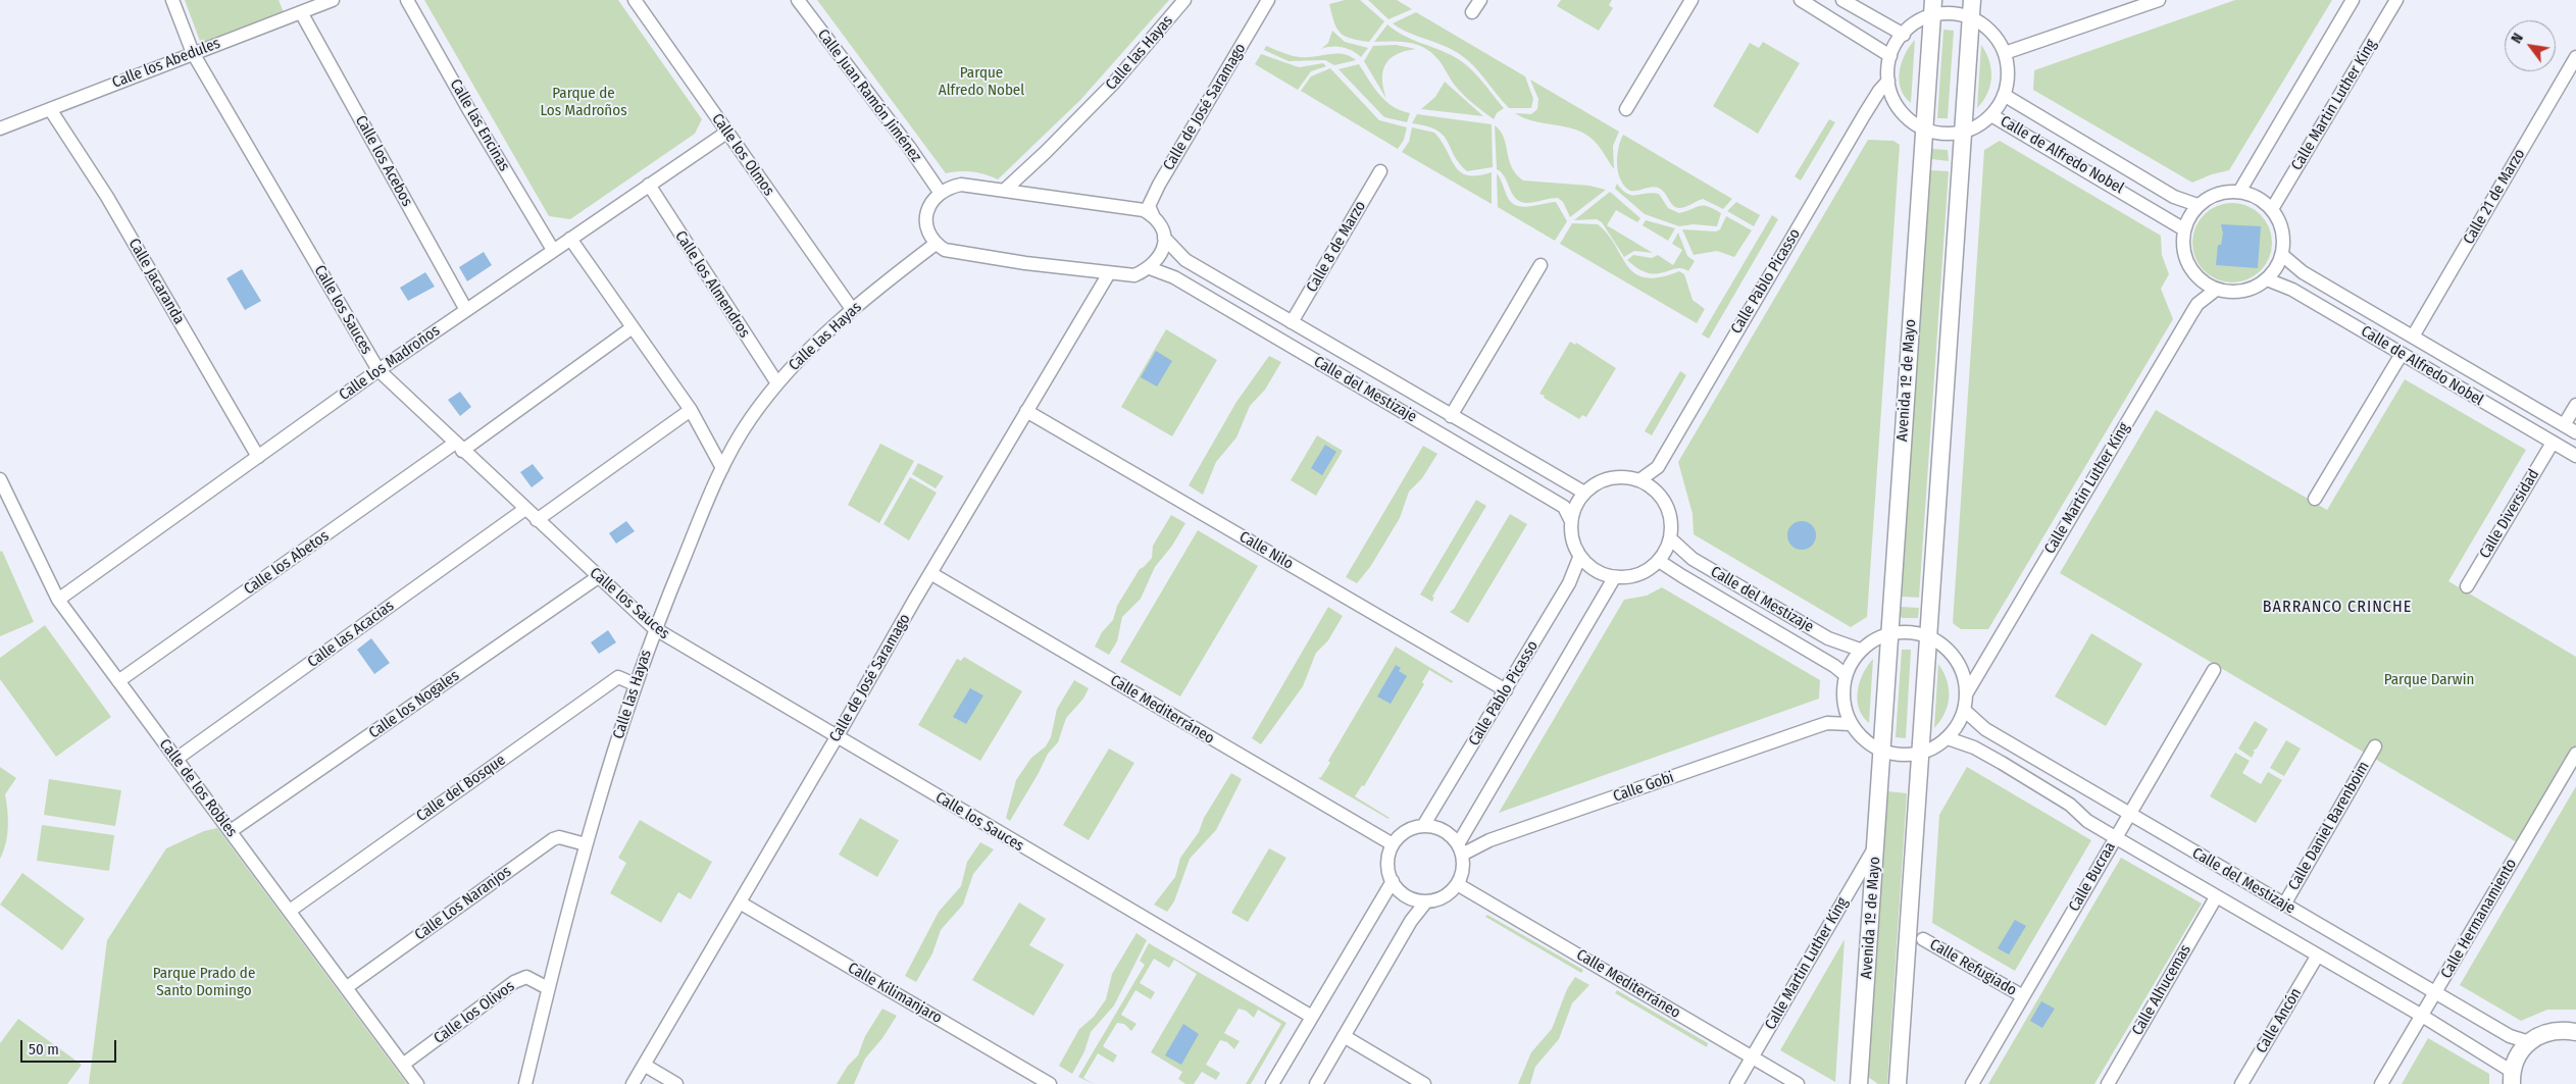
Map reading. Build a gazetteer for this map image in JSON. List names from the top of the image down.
{
  "streets": {
    "street": [
      "Calle las Hayas",
      "Calle los Abedules",
      "Calle Juan Ramón Jiménez",
      "Calle Martin Luther King",
      "Calle de José Saramago",
      "Calle las Encinas",
      "Calle los Olmos",
      "Calle de Alfredo Nobel",
      "Calle los Acebos",
      "Calle 21 de Marzo",
      "Calle 8 de Marzo",
      "Calle Jacaranda",
      "Calle Pablo Picasso",
      "Calle los Almendros",
      "Calle los Sauces",
      "Calle los Madroños",
      "Avenida 1º de Mayo",
      "Calle del Mestizaje",
      "Calle Diversidad",
      "Calle Nilo",
      "Calle los Abetos",
      "Calle las Acacias",
      "Calle los Nogales",
      "Calle Mediterráneo",
      "Calle Gobi",
      "Calle de los Robles",
      "Calle del Bosque",
      "Calle Daniel Barenboim",
      "Calle Bucraa",
      "Calle Los Naranjos",
      "Calle Hermanamiento",
      "Calle Refugiado",
      "Calle Alhucemas",
      "Calle Kilimanjaro",
      "Calle los Olivos",
      "Calle Ancón"
    ]
  },
  "crossings": [
    ["Calle las Hayas", "Calle los Olmos"],
    ["Calle las Hayas", "Calle los Almendros"],
    ["Calle las Hayas", "Calle los Sauces"],
    ["Calle las Hayas", "Calle del Bosque"],
    ["Calle las Hayas", "Calle Los Naranjos"],
    ["Calle las Hayas", "Calle los Olivos"],
    ["Calle los Abedules", "Calle los Acebos"],
    ["Calle los Abedules", "Calle Jacaranda"],
    ["Calle los Abedules", "Calle los Sauces"],
    ["Calle Martin Luther King", "Calle de Alfredo Nobel"],
    ["Calle Martin Luther King", "Avenida 1º de Mayo"],
    ["Calle Martin Luther King", "Calle Mediterráneo"],
    ["Calle de José Saramago", "Calle los Sauces"],
    ["Calle de José Saramago", "Calle Nilo"],
    ["Calle de José Saramago", "Calle Mediterráneo"],
    ["Calle de José Saramago", "Calle Kilimanjaro"],
    ["Calle las Encinas", "Calle los Madroños"],
    ["Calle los Olmos", "Calle los Madroños"],
    ["Calle de Alfredo Nobel", "Calle 21 de Marzo"],
    ["Calle de Alfredo Nobel", "Calle Diversidad"],
    ["Calle los Acebos", "Calle los Madroños"],
    ["Calle 8 de Marzo", "Calle del Mestizaje"],
    ["Calle Jacaranda", "Calle los Madroños"],
    ["Calle Pablo Picasso", "Calle del Mestizaje"],
    ["Calle Pablo Picasso", "Calle Nilo"],
    ["Calle Pablo Picasso", "Calle Mediterráneo"],
    ["Calle Pablo Picasso", "Calle Gobi"],
    ["Calle los Almendros", "Calle los Madroños"],
    ["Calle los Sauces", "Calle los Madroños"],
    ["Calle los Sauces", "Calle los Abetos"],
    ["Calle los Sauces", "Calle las Acacias"],
    ["Calle los Sauces", "Calle los Nogales"],
    ["Calle los Madroños", "Calle de los Robles"],
    ["Calle del Mestizaje", "Calle Daniel Barenboim"],
    ["Calle del Mestizaje", "Calle Bucraa"],
    ["Calle del Mestizaje", "Calle Hermanamiento"],
    ["Calle del Mestizaje", "Calle Alhucemas"],
    ["Calle del Mestizaje", "Calle Ancón"],
    ["Calle los Abetos", "Calle de los Robles"],
    ["Calle las Acacias", "Calle de los Robles"],
    ["Calle los Nogales", "Calle de los Robles"],
    ["Calle Mediterráneo", "Calle Gobi"],
    ["Calle de los Robles", "Calle del Bosque"],
    ["Calle de los Robles", "Calle Los Naranjos"],
    ["Calle de los Robles", "Calle los Olivos"],
    ["Calle Bucraa", "Calle Refugiado"]
  ],
  "districts": ["BARRANCO CRINCHE"],
  "parks": [
    "Parque Alfredo Nobel",
    "Parque de Los Madroños",
    "Parque Darwin",
    "Parque Prado de Santo Domingo"
  ],
  "scale_bar": "50 m",
  "north": "top left"
}
